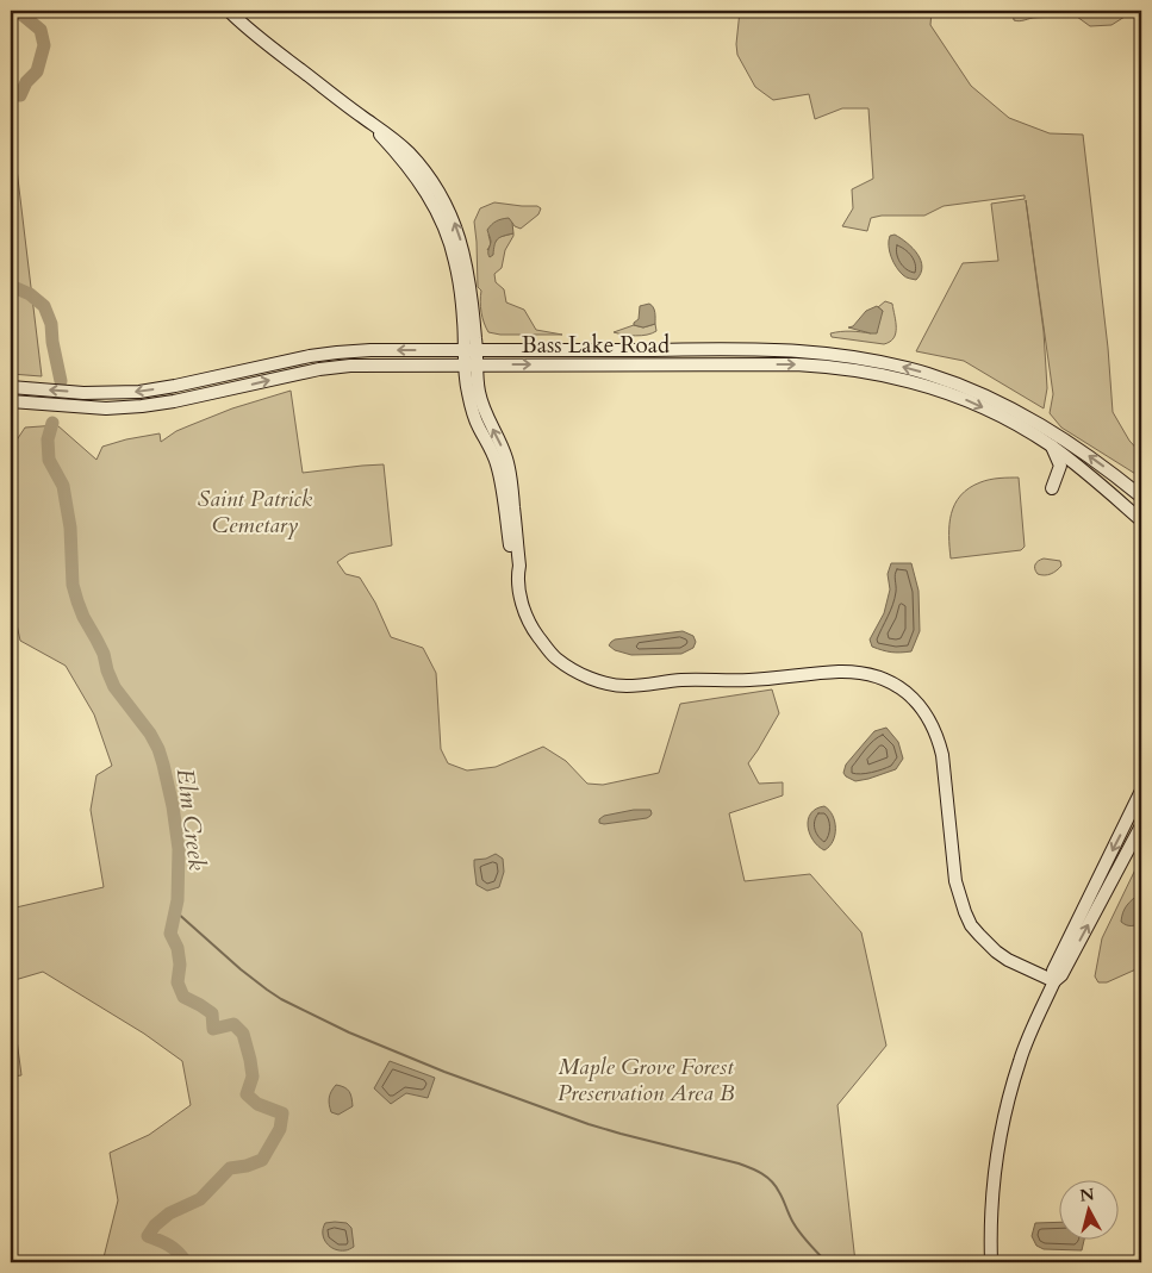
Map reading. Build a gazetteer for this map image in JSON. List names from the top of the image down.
{
  "streets": {
    "main road": ["Bass Lake Road"]
  },
  "water": ["Elm Creek"],
  "parks": ["Saint Patrick Cemetary", "Maple Grove Forest Preservation Area B"],
  "north": "top"
}
